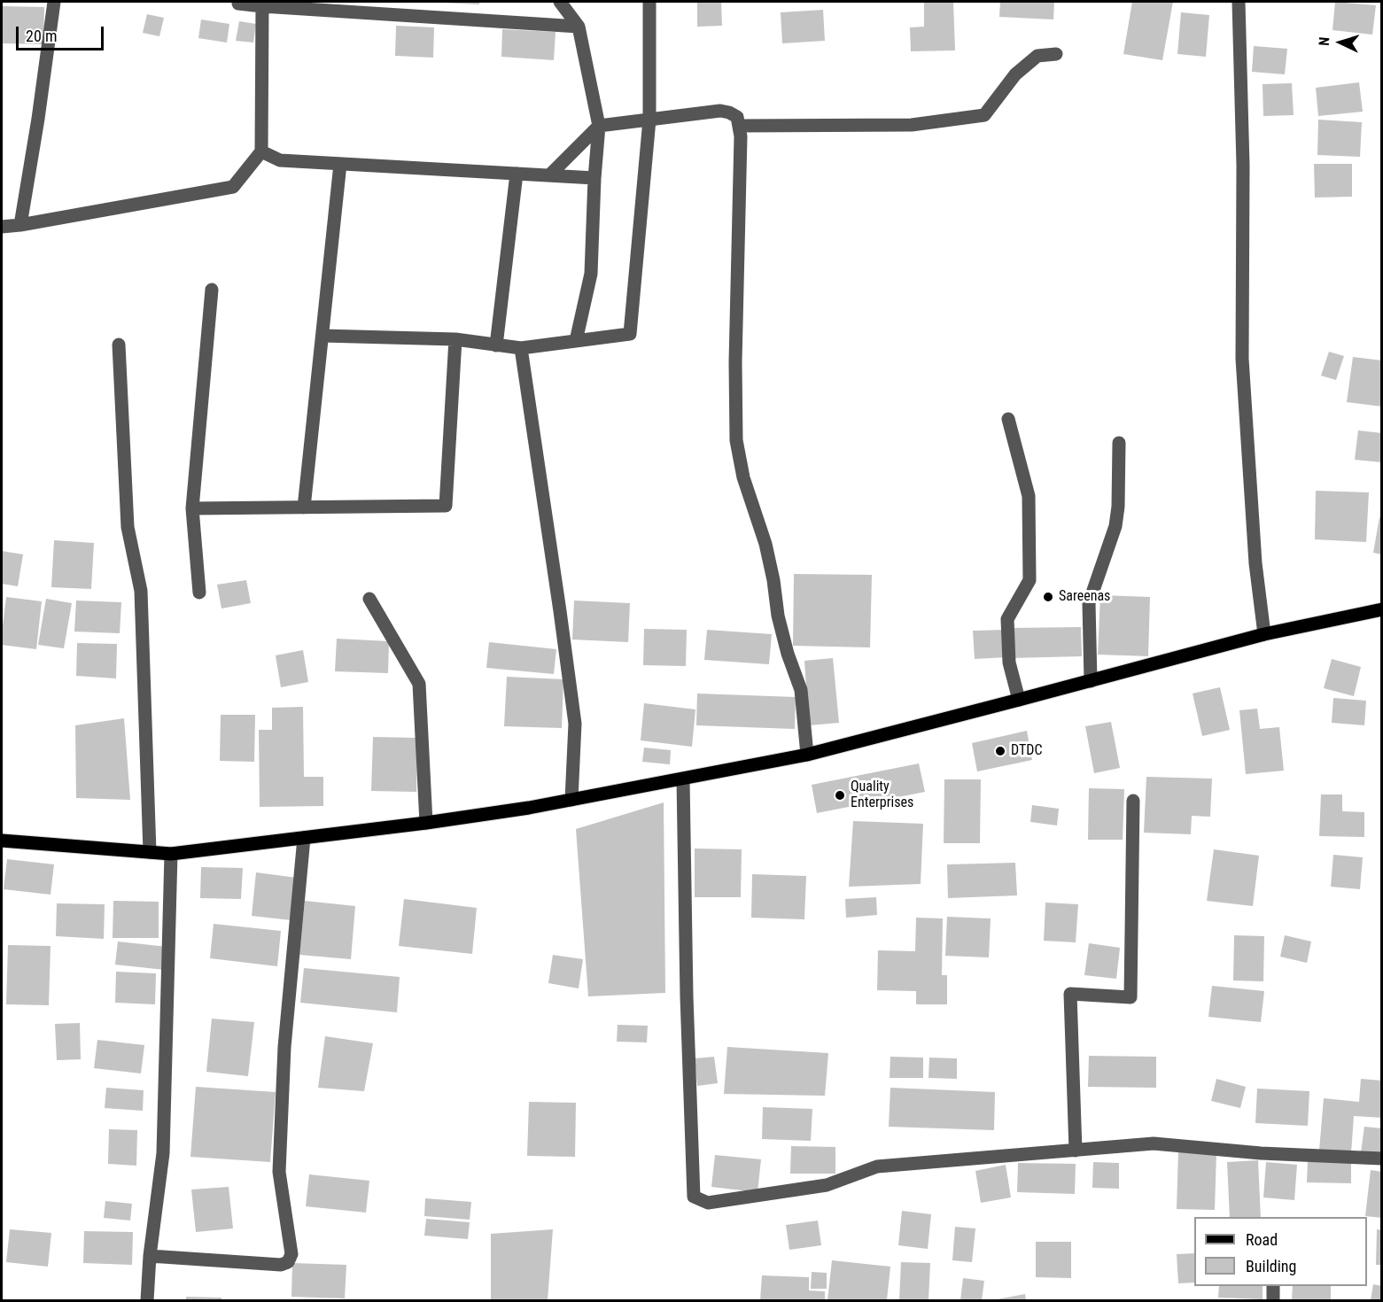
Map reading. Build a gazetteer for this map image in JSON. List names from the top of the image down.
{
  "places": ["Sareenas", "DTDC", "Quality Enterprises"],
  "legend": ["Road", "Building"],
  "scale_bar": "20 m",
  "north": "left"
}
